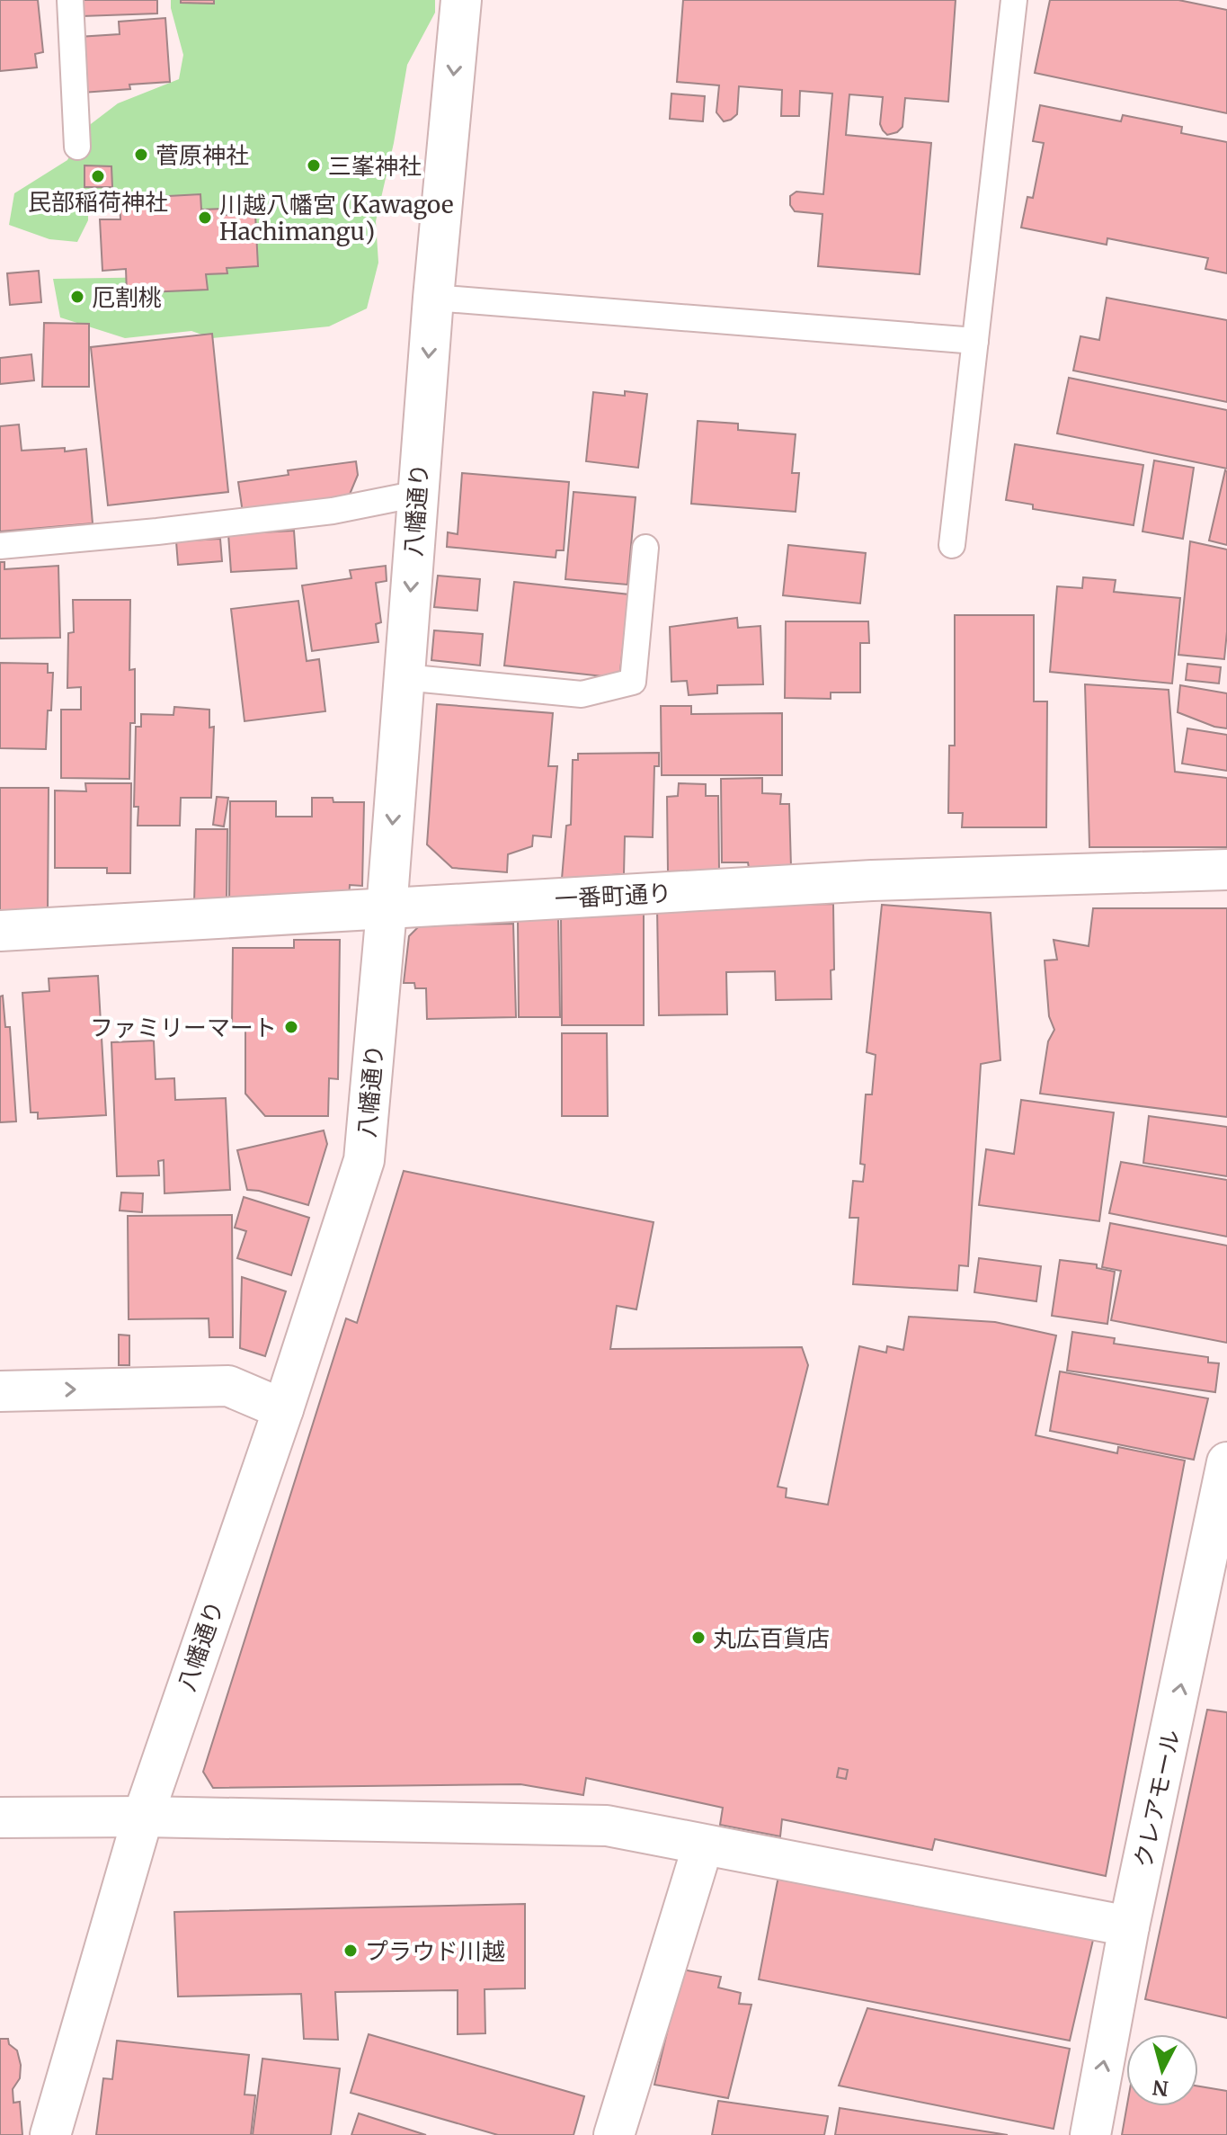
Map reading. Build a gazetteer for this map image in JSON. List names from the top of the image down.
{
  "streets": {
    "street": ["八幡通り", "一番町通り", "クレアモール"]
  },
  "crossings": [
    ["八幡通り", "一番町通り"]
  ],
  "one_way": ["八幡通り", "クレアモール"],
  "places": [
    "菅原神社",
    "三峯神社",
    "民部稲荷神社",
    "川越八幡宮 (Kawagoe Hachimangu)",
    "厄割桃",
    "ファミリーマート",
    "丸広百貨店",
    "プラウド川越"
  ],
  "north": "bottom"
}
